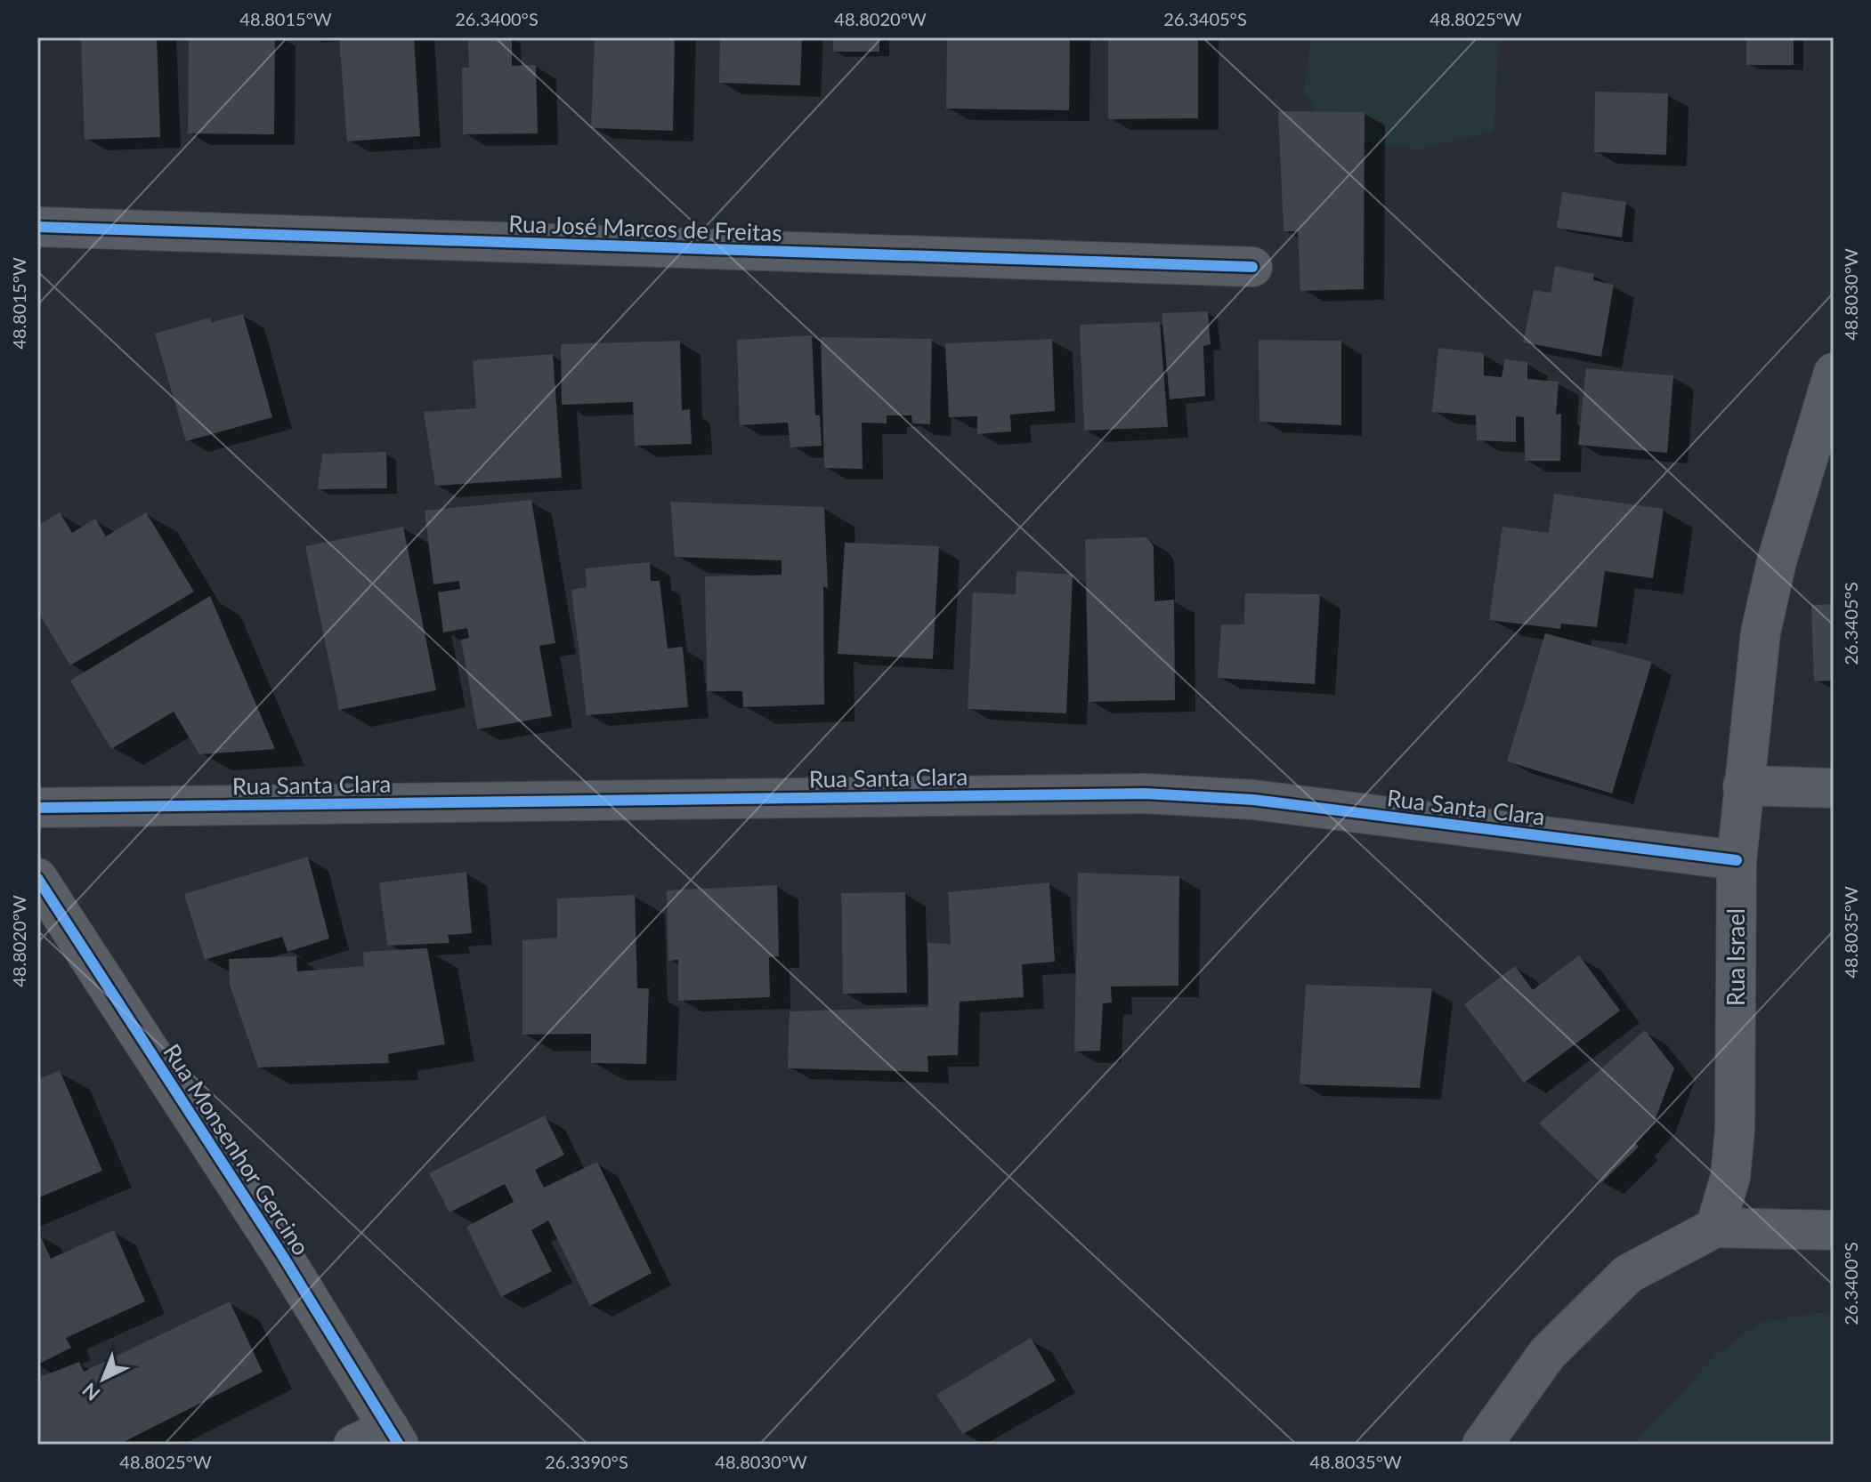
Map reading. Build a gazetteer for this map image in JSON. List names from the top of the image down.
{
  "streets": {
    "main road": ["Rua Monsenhor Gercino"],
    "street": ["Rua José Marcos de Freitas", "Rua Santa Clara", "Rua Israel"]
  },
  "crossings": [
    ["Rua Santa Clara", "Rua Israel"]
  ],
  "north": "bottom left",
  "coordinates": [
    "48.8015°W",
    "26.3400°S",
    "48.8020°W",
    "26.3405°S",
    "48.8025°W",
    "48.8030°W",
    "48.8035°W",
    "26.3390°S"
  ]
}
